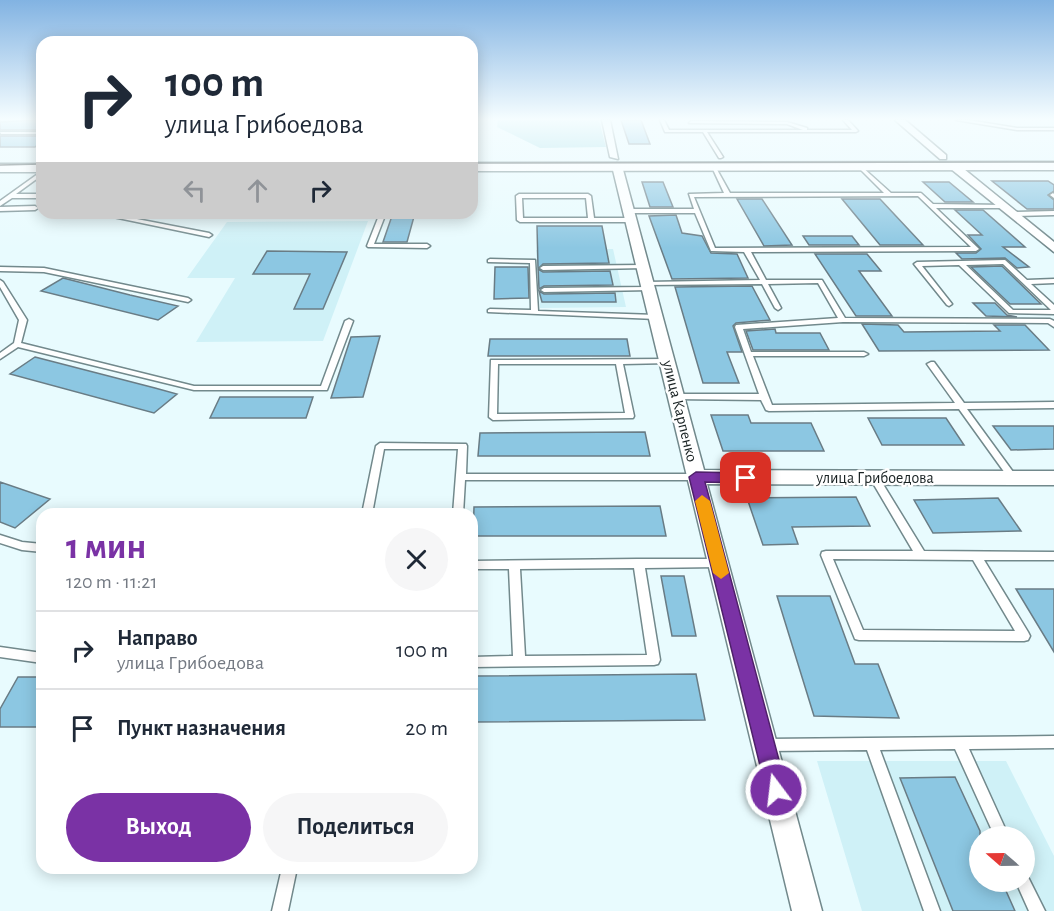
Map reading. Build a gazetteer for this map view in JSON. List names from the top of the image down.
{
  "streets": {
    "street": ["улица Карпенко", "улица Грибоедова"]
  },
  "crossings": [
    ["улица Карпенко", "улица Грибоедова"]
  ],
  "north": "left",
  "page": {
    "turn": ["100 m", "улица Грибоедова"],
    "heading": ["1 мин", "120 m · 11:21"],
    "list": [
      {
        "name": "Направо",
        "note": "улица Грибоедова",
        "value": "100 m"
      },
      {
        "name": "Пункт назначения",
        "value": "20 m"
      }
    ],
    "buttons": ["Выход", "Поделиться"]
  }
}
